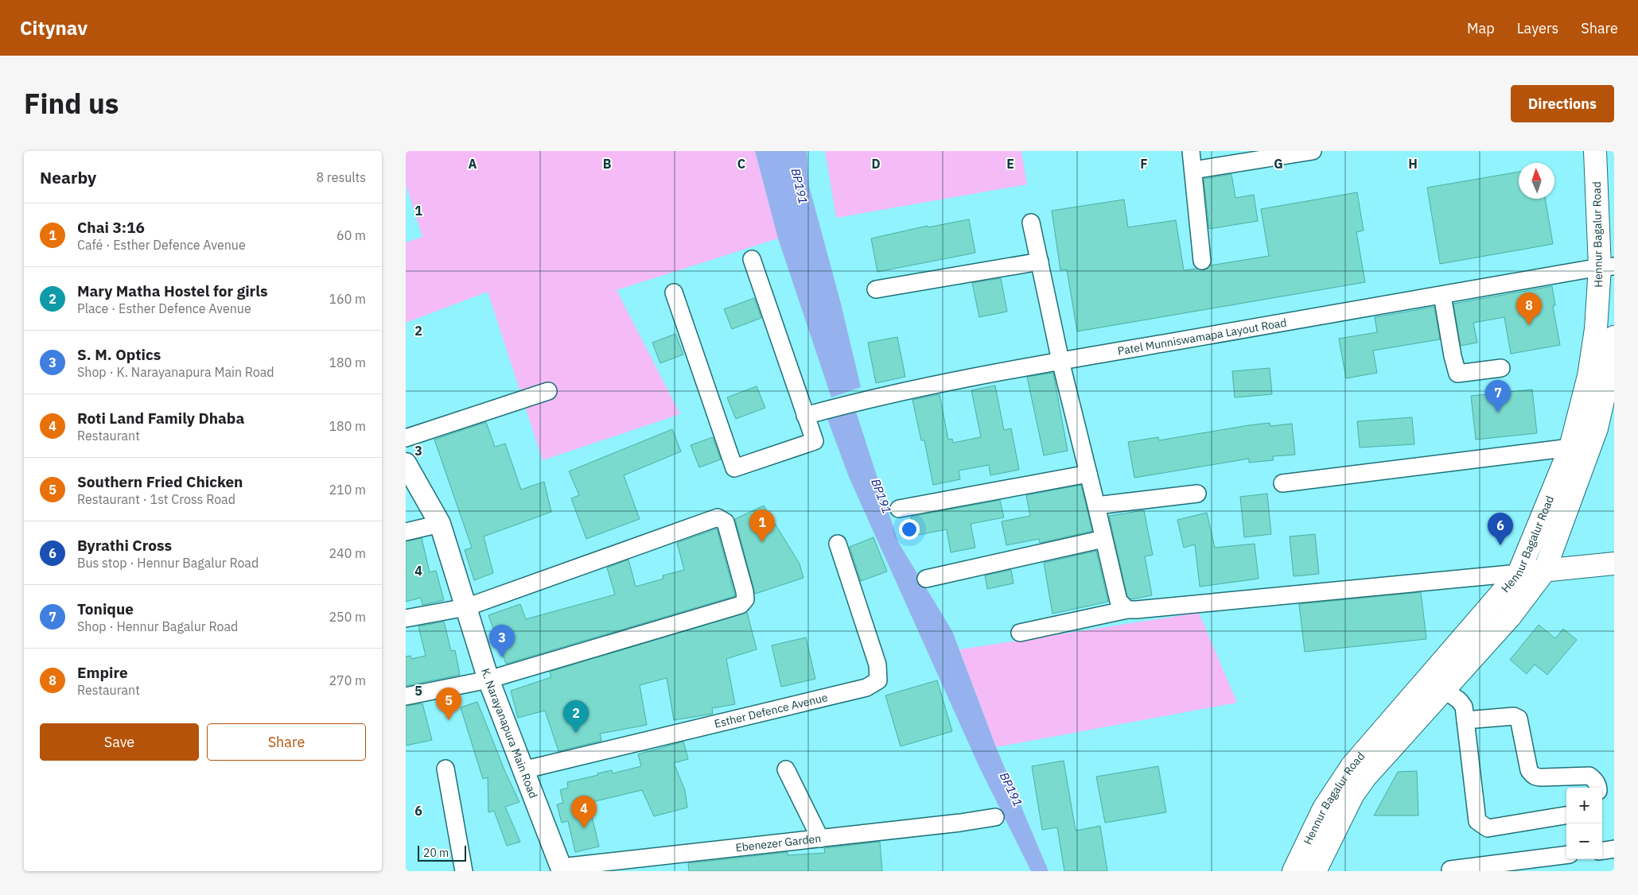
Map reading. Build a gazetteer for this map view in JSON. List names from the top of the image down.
{
  "streets": {
    "main road": ["Hennur Bagalur Road"],
    "street": [
      "Patel Munniswamapa Layout Road",
      "Esther Defence Avenue",
      "K. Narayanapura Main Road",
      "Ebenezer Garden"
    ]
  },
  "crossings": [
    ["Hennur Bagalur Road", "Patel Munniswamapa Layout Road"],
    ["Esther Defence Avenue", "K. Narayanapura Main Road"],
    ["K. Narayanapura Main Road", "Ebenezer Garden"]
  ],
  "water": ["BP191"],
  "scale_bar": "20 m",
  "north": "top",
  "page": {
    "header": "Citynav",
    "nav": ["Map", "Layers", "Share"],
    "title": "Find us",
    "buttons": [
      "Directions",
      ["Save", "Share"]
    ],
    "heading": ["Nearby", "8 results"],
    "list": [
      {
        "mark": "1",
        "name": "Chai 3:16",
        "note": "Café · Esther Defence Avenue",
        "value": "60 m"
      },
      {
        "mark": "2",
        "name": "Mary Matha Hostel for girls",
        "note": "Place · Esther Defence Avenue",
        "value": "160 m"
      },
      {
        "mark": "3",
        "name": "S. M. Optics",
        "note": "Shop · K. Narayanapura Main Road",
        "value": "180 m"
      },
      {
        "mark": "4",
        "name": "Roti Land Family Dhaba",
        "note": "Restaurant",
        "value": "180 m"
      },
      {
        "mark": "5",
        "name": "Southern Fried Chicken",
        "note": "Restaurant · 1st Cross Road",
        "value": "210 m"
      },
      {
        "mark": "6",
        "name": "Byrathi Cross",
        "note": "Bus stop · Hennur Bagalur Road",
        "value": "240 m"
      },
      {
        "mark": "7",
        "name": "Tonique",
        "note": "Shop · Hennur Bagalur Road",
        "value": "250 m"
      },
      {
        "mark": "8",
        "name": "Empire",
        "note": "Restaurant",
        "value": "270 m"
      }
    ],
    "pins": [
      "8",
      "7",
      "1",
      "6",
      "3",
      "5",
      "2",
      "4"
    ],
    "map_buttons": ["+", "−"],
    "scale": "20 m"
  },
  "grid": {
    "columns": [
      "A",
      "B",
      "C",
      "D",
      "E",
      "F",
      "G",
      "H"
    ],
    "rows": [
      "1",
      "2",
      "3",
      "4",
      "5",
      "6"
    ]
  }
}
